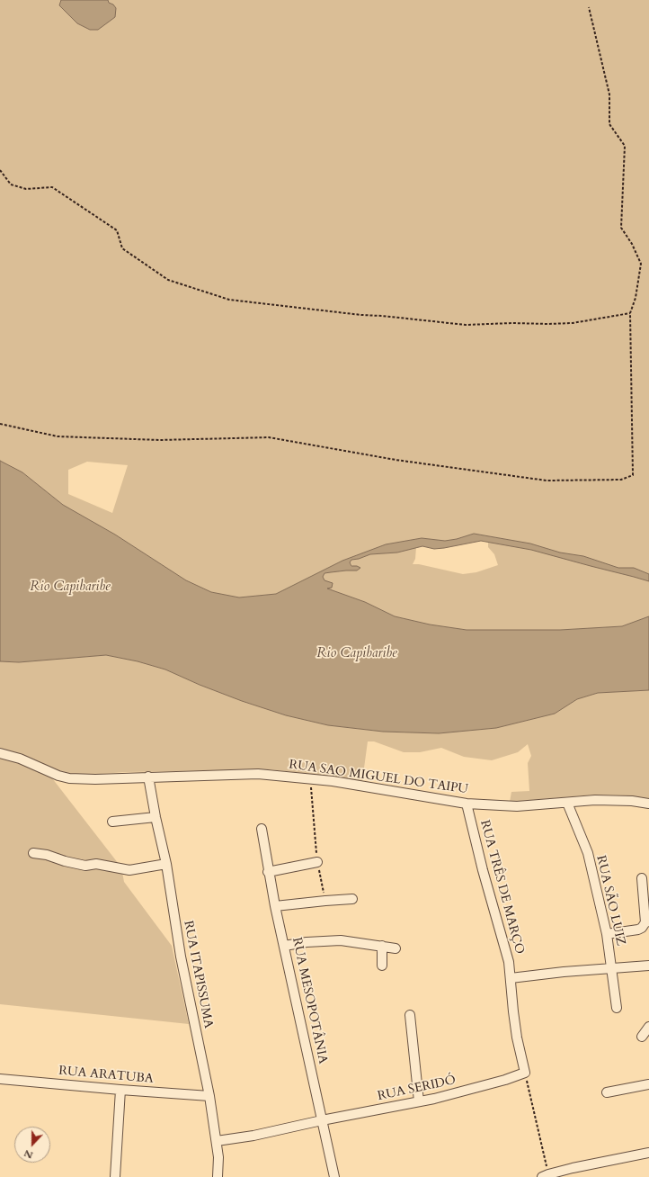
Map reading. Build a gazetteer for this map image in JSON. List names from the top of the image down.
{
  "streets": {
    "street": [
      "RUA SAO MIGUEL DO TAIPU",
      "RUA TRÊS DE MARÇO",
      "RUA SÃO LUIZ",
      "RUA ITAPISSUMA",
      "RUA MESOPOTÂNIA",
      "RUA ARATUBA",
      "RUA SERIDÓ"
    ]
  },
  "crossings": [
    ["RUA SAO MIGUEL DO TAIPU", "RUA TRÊS DE MARÇO"],
    ["RUA SAO MIGUEL DO TAIPU", "RUA SÃO LUIZ"],
    ["RUA SAO MIGUEL DO TAIPU", "RUA ITAPISSUMA"],
    ["RUA ITAPISSUMA", "RUA ARATUBA"],
    ["RUA ITAPISSUMA", "RUA SERIDÓ"],
    ["RUA MESOPOTÂNIA", "RUA SERIDÓ"]
  ],
  "water": ["Rio Capibaribe"],
  "north": "bottom"
}
